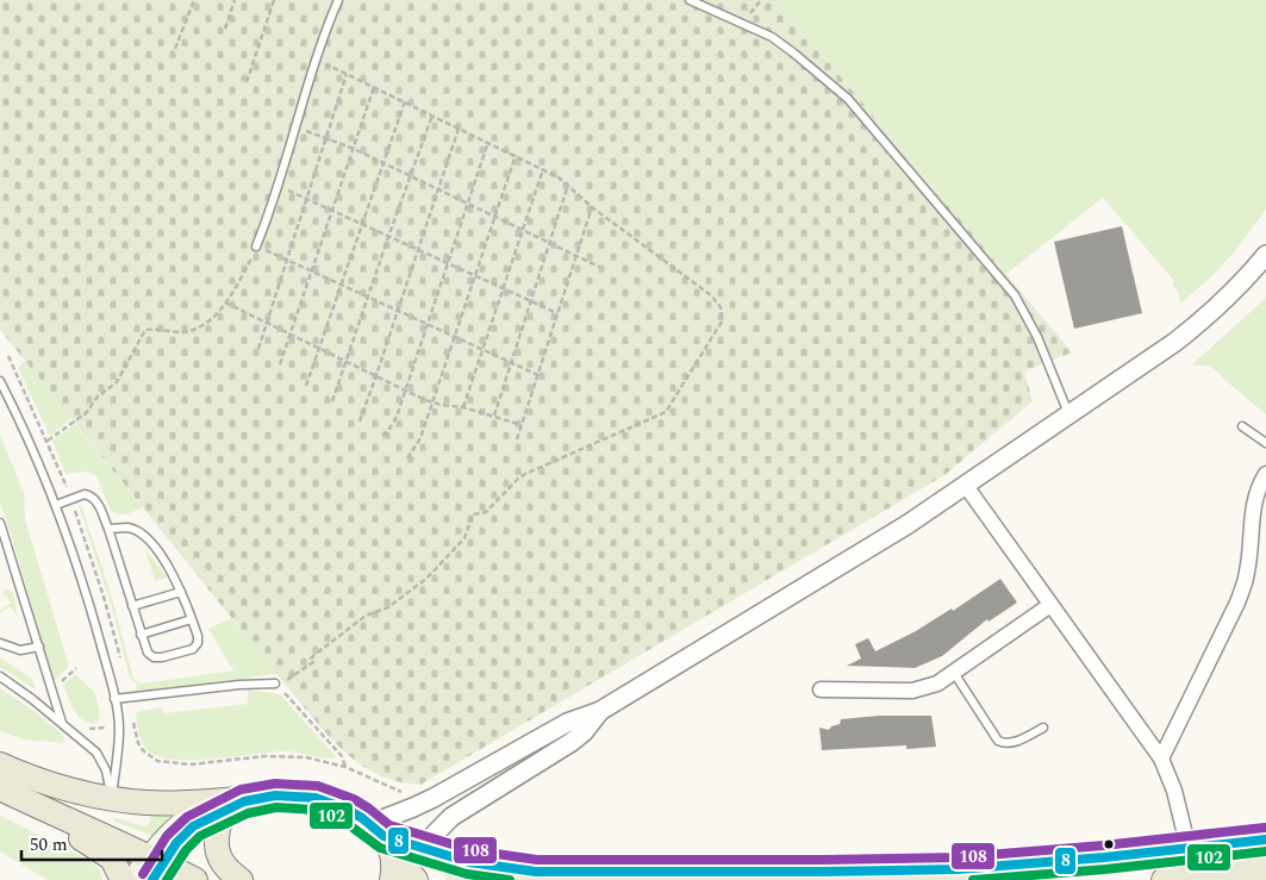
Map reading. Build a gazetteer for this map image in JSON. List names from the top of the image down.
{
  "lines": ["transit line 108", "transit line 8", "transit line 102"],
  "scale_bar": "50 m"
}
